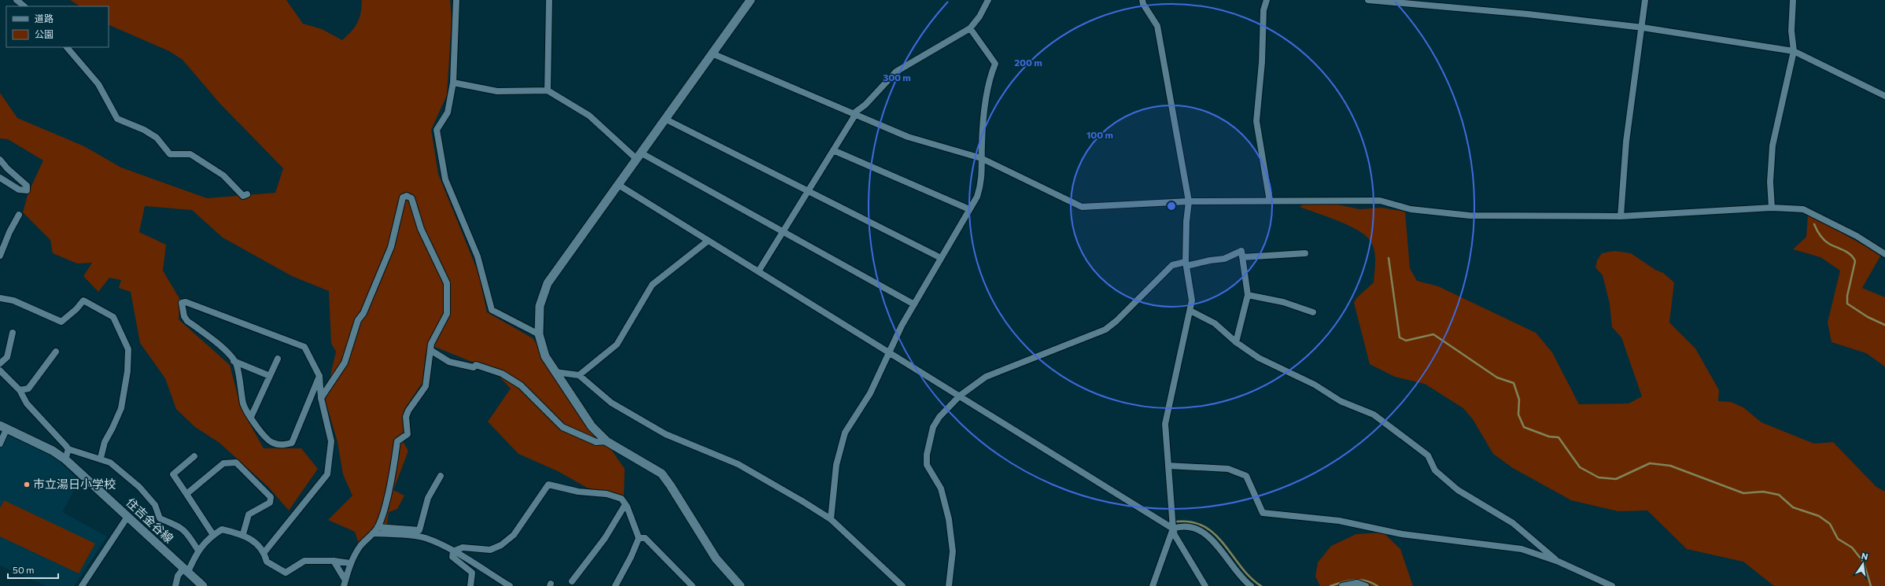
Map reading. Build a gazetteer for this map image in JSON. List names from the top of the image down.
{
  "streets": {
    "street": ["住吉金谷線"]
  },
  "places": ["市立湯日小学校"],
  "legend": ["道路", "公園"],
  "scale_bar": "50 m",
  "north": "top",
  "rings": ["200 m", "300 m", "100 m"]
}
